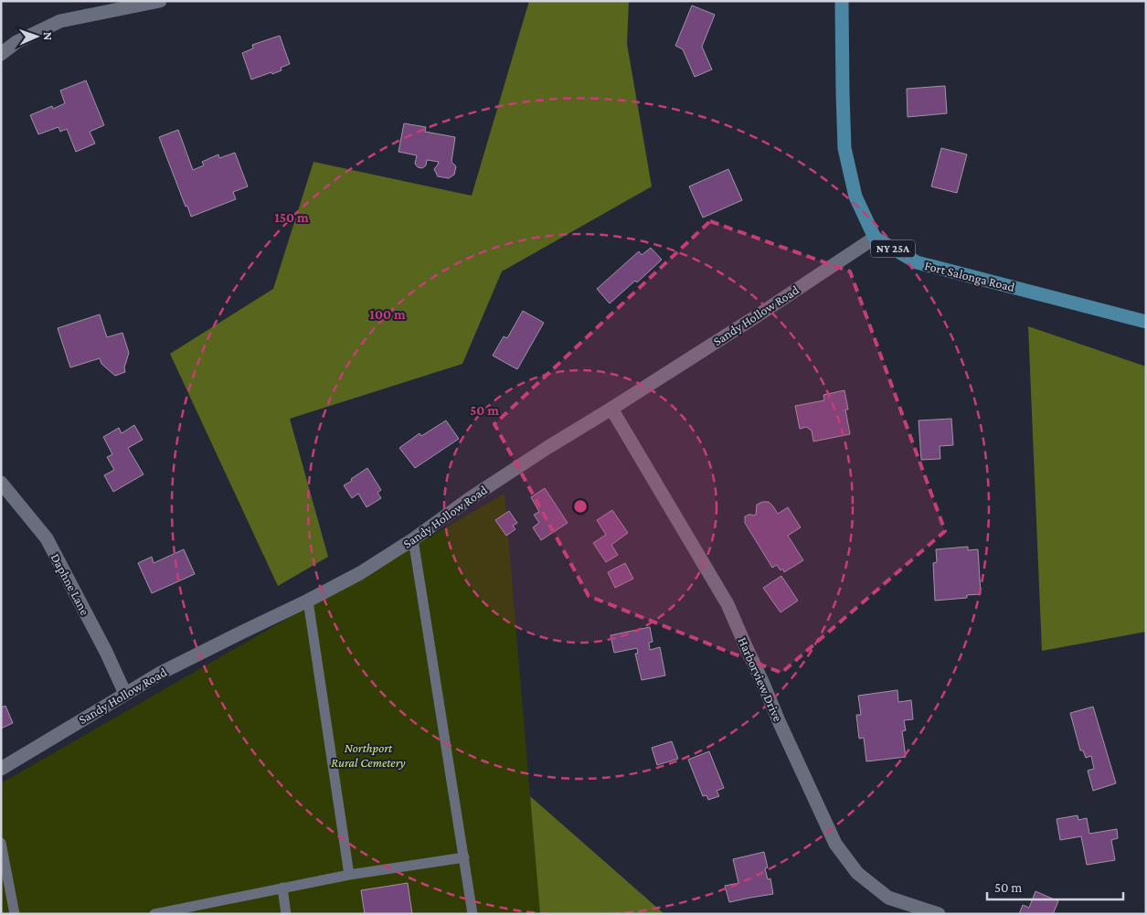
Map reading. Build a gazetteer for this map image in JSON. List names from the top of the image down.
{
  "streets": {
    "main road": ["NY 25A", "Fort Salonga Road"],
    "street": ["Sandy Hollow Road", "Daphne Lane", "Harborview Drive"]
  },
  "crossings": [
    ["NY 25A", "Fort Salonga Road"],
    ["NY 25A", "Sandy Hollow Road"],
    ["Fort Salonga Road", "Sandy Hollow Road"],
    ["Sandy Hollow Road", "Daphne Lane"],
    ["Sandy Hollow Road", "Harborview Drive"]
  ],
  "parks": ["Northport Rural Cemetery"],
  "scale_bar": "50 m",
  "north": "right",
  "rings": ["150 m", "100 m", "50 m"]
}
